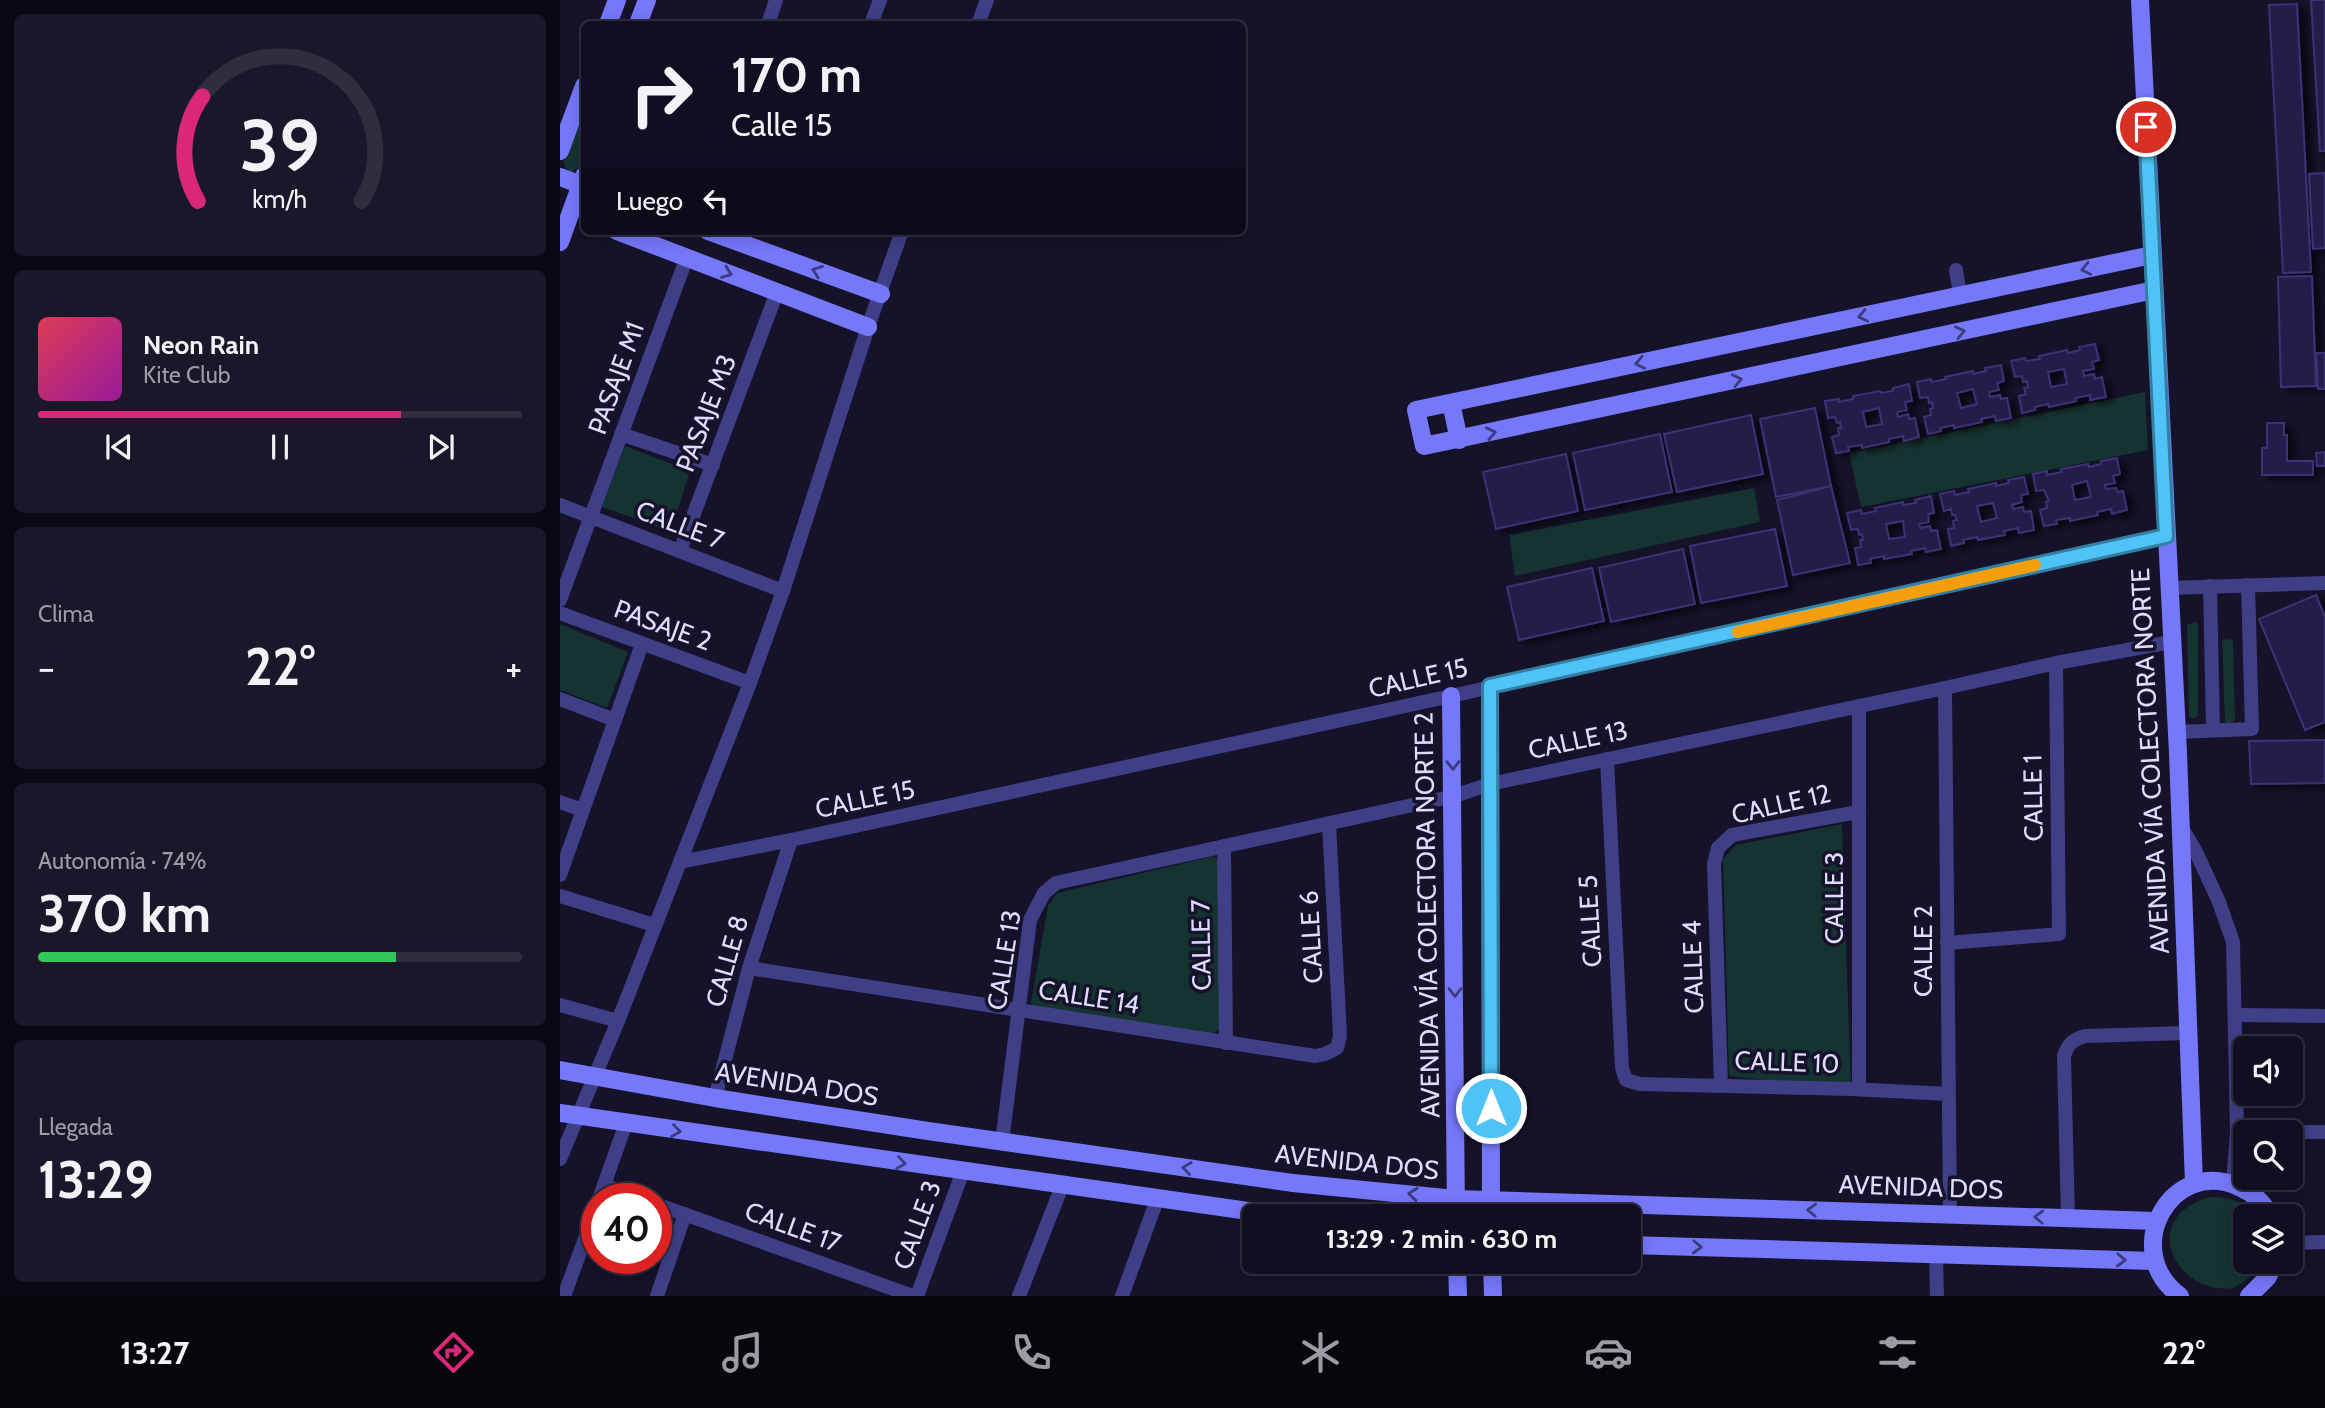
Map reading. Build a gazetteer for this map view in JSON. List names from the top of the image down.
{
  "streets": {
    "street": [
      "PASAJE M1",
      "PASAJE M3",
      "CALLE 7",
      "PASAJE 2",
      "CALLE 15",
      "CALLE 13",
      "AVENIDA VÍA COLECTORA NORTE",
      "CALLE 1",
      "CALLE 12",
      "CALLE 3",
      "AVENIDA VÍA COLECTORA NORTE 2",
      "CALLE 5",
      "CALLE 6",
      "CALLE 2",
      "CALLE 8",
      "CALLE 4",
      "CALLE 14",
      "CALLE 10",
      "AVENIDA DOS",
      "CALLE 17"
    ]
  },
  "crossings": [
    ["PASAJE M1", "CALLE 7"],
    ["PASAJE M3", "CALLE 7"],
    ["CALLE 7", "CALLE 13"],
    ["CALLE 7", "CALLE 14"],
    ["CALLE 15", "AVENIDA VÍA COLECTORA NORTE"],
    ["CALLE 15", "AVENIDA VÍA COLECTORA NORTE 2"],
    ["CALLE 15", "CALLE 8"],
    ["CALLE 13", "AVENIDA VÍA COLECTORA NORTE"],
    ["CALLE 13", "CALLE 1"],
    ["CALLE 13", "CALLE 3"],
    ["CALLE 13", "AVENIDA VÍA COLECTORA NORTE 2"],
    ["CALLE 13", "CALLE 5"],
    ["CALLE 13", "CALLE 6"],
    ["CALLE 13", "CALLE 2"],
    ["CALLE 13", "CALLE 14"],
    ["CALLE 13", "AVENIDA DOS"],
    ["CALLE 1", "CALLE 2"],
    ["CALLE 12", "CALLE 3"],
    ["CALLE 12", "CALLE 4"],
    ["CALLE 3", "CALLE 10"],
    ["CALLE 3", "CALLE 17"],
    ["CALLE 5", "CALLE 10"],
    ["CALLE 6", "CALLE 14"],
    ["CALLE 2", "CALLE 10"],
    ["CALLE 2", "AVENIDA DOS"],
    ["CALLE 8", "CALLE 14"],
    ["CALLE 8", "AVENIDA DOS"],
    ["CALLE 4", "CALLE 10"]
  ],
  "page": {
    "turn": ["170 m", "Calle 15"],
    "then": "Luego",
    "song": ["Neon Rain", "Kite Club"],
    "tile": [
      "Clima",
      ["Autonomía · 74%", "370 km"],
      ["Llegada", "13:29"]
    ],
    "heat": ["−", "22°", "+"],
    "limit": "40",
    "trip": "13:29 · 2 min · 630 m",
    "tabs": ["13:27", "22°"],
    "gauge": ["39", "km/h"]
  }
}
